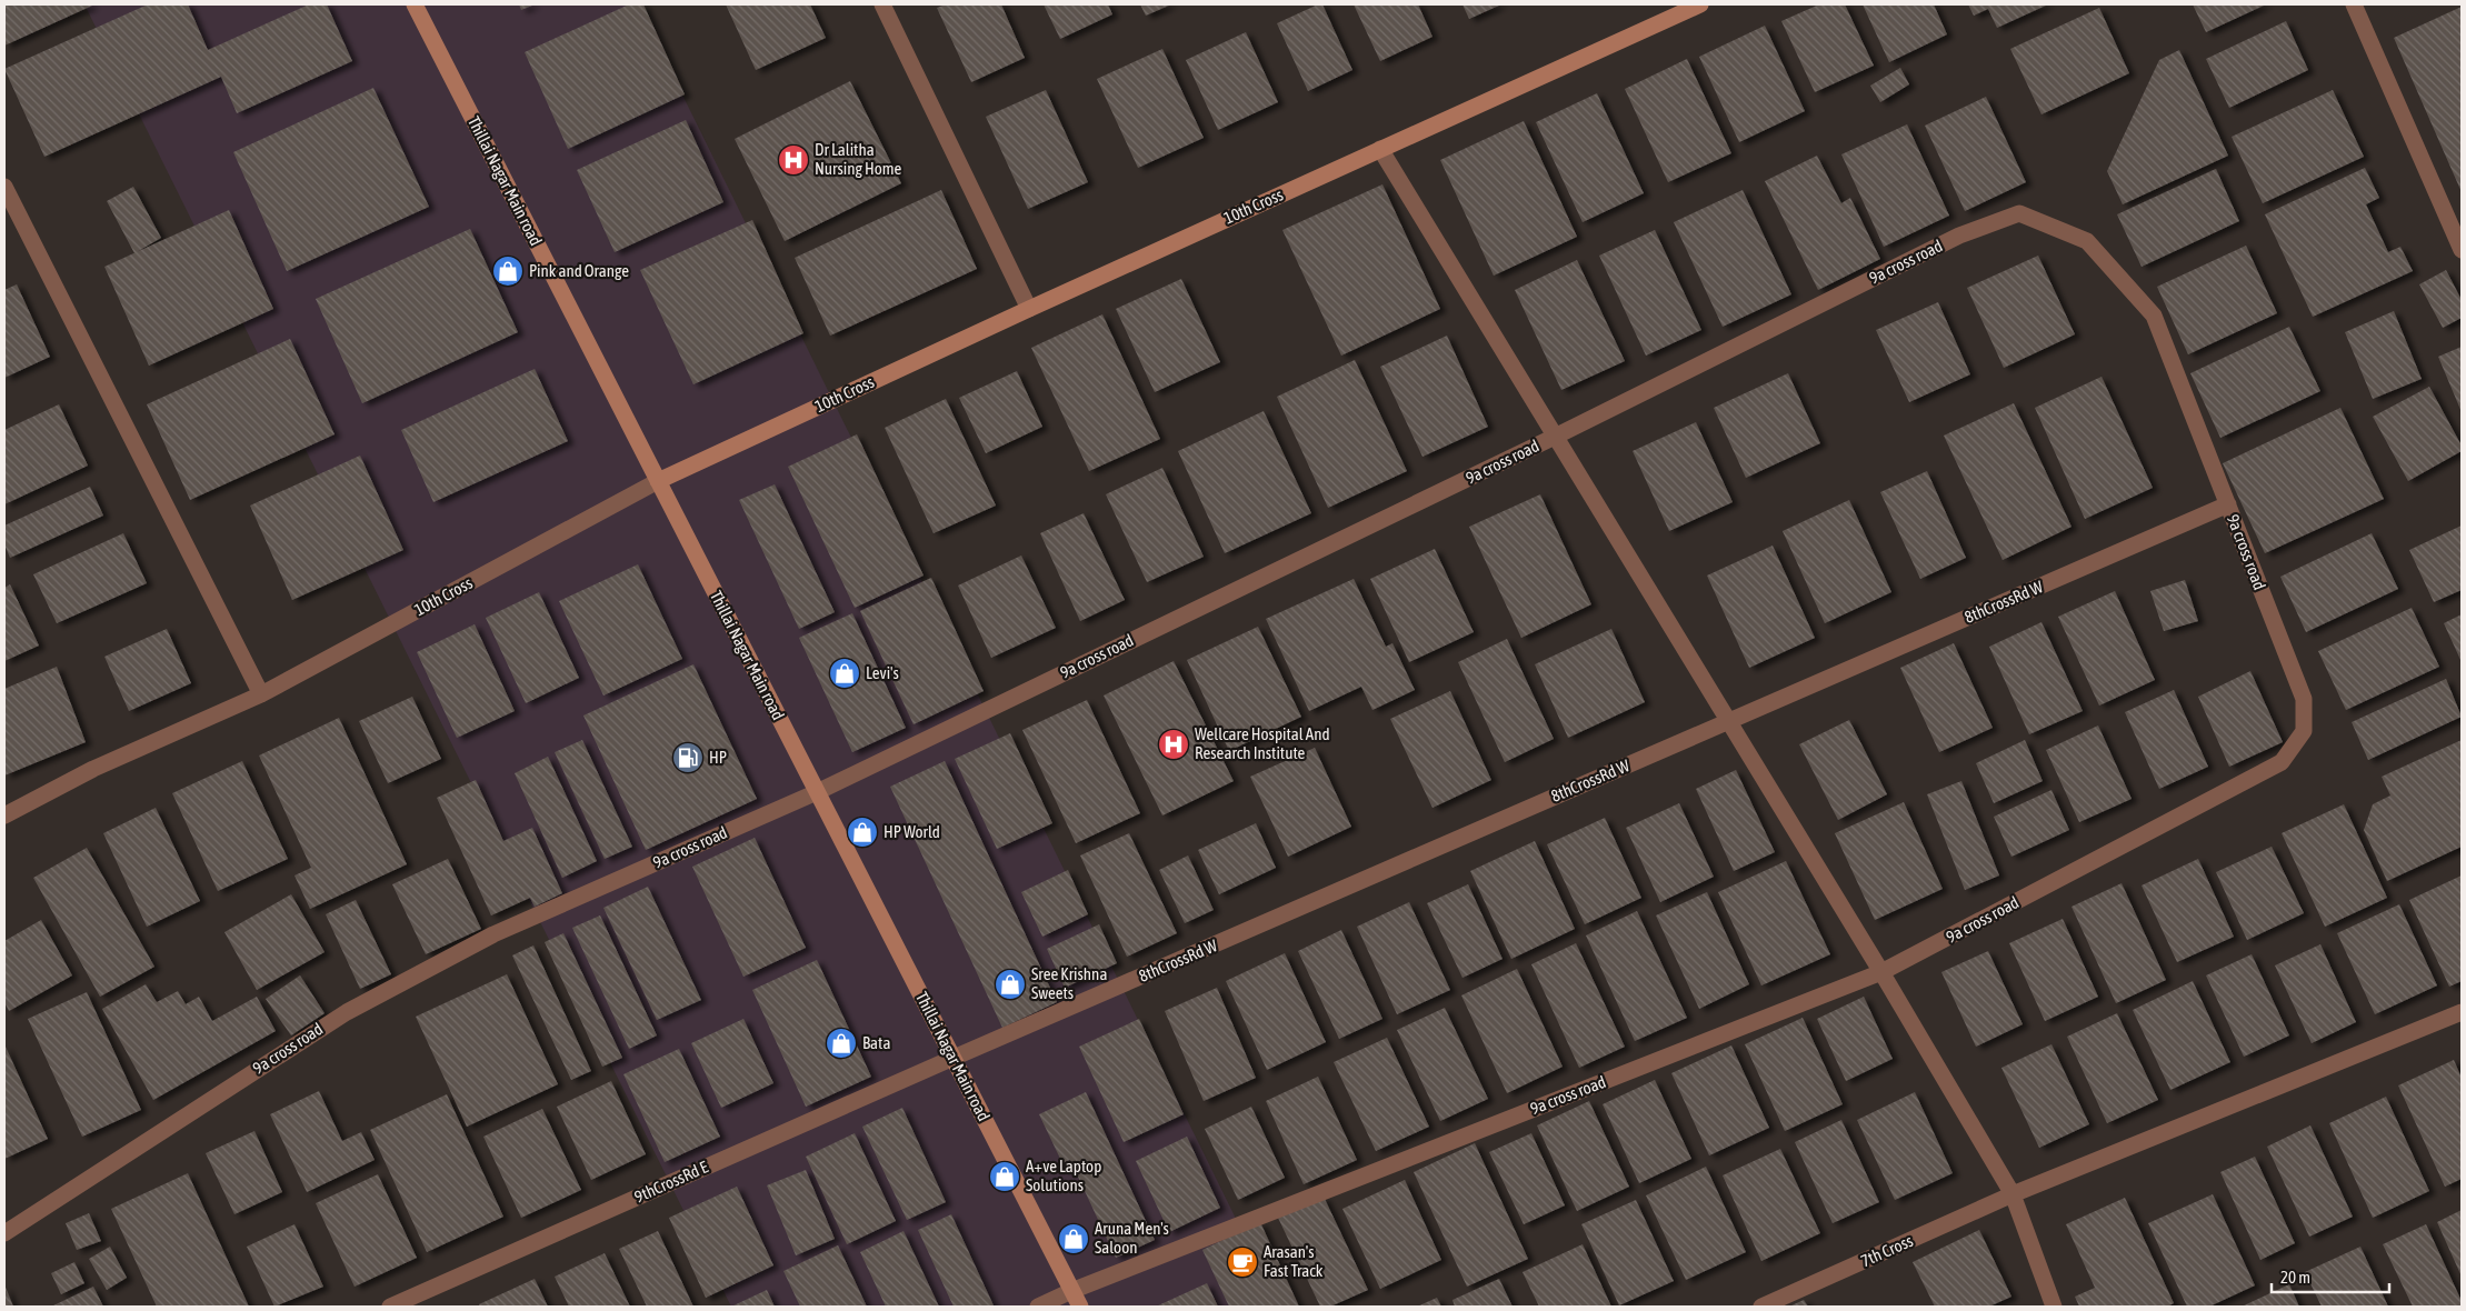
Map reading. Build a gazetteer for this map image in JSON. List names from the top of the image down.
{
  "streets": {
    "street": [
      "Thillai Nagar Main road",
      "10th Cross",
      "9a cross road",
      "8thCrossRd W",
      "9thCrossRd E",
      "7th Cross"
    ]
  },
  "crossings": [
    ["Thillai Nagar Main road", "10th Cross"],
    ["Thillai Nagar Main road", "9a cross road"],
    ["Thillai Nagar Main road", "8thCrossRd W"],
    ["Thillai Nagar Main road", "9thCrossRd E"],
    ["9a cross road", "8thCrossRd W"],
    ["8thCrossRd W", "9thCrossRd E"]
  ],
  "places": {
    "hospital": ["Dr Lalitha Nursing Home", "Wellcare Hospital And Research Institute"],
    "shop": [
      "Pink and Orange",
      "Levi's",
      "HP World",
      "Sree Krishna Sweets",
      "Bata",
      "A+ve Laptop Solutions",
      "Aruna Men's Saloon"
    ],
    "fuel station": ["HP"],
    "cafe": ["Arasan's Fast Track"]
  },
  "scale_bar": "20 m"
}
